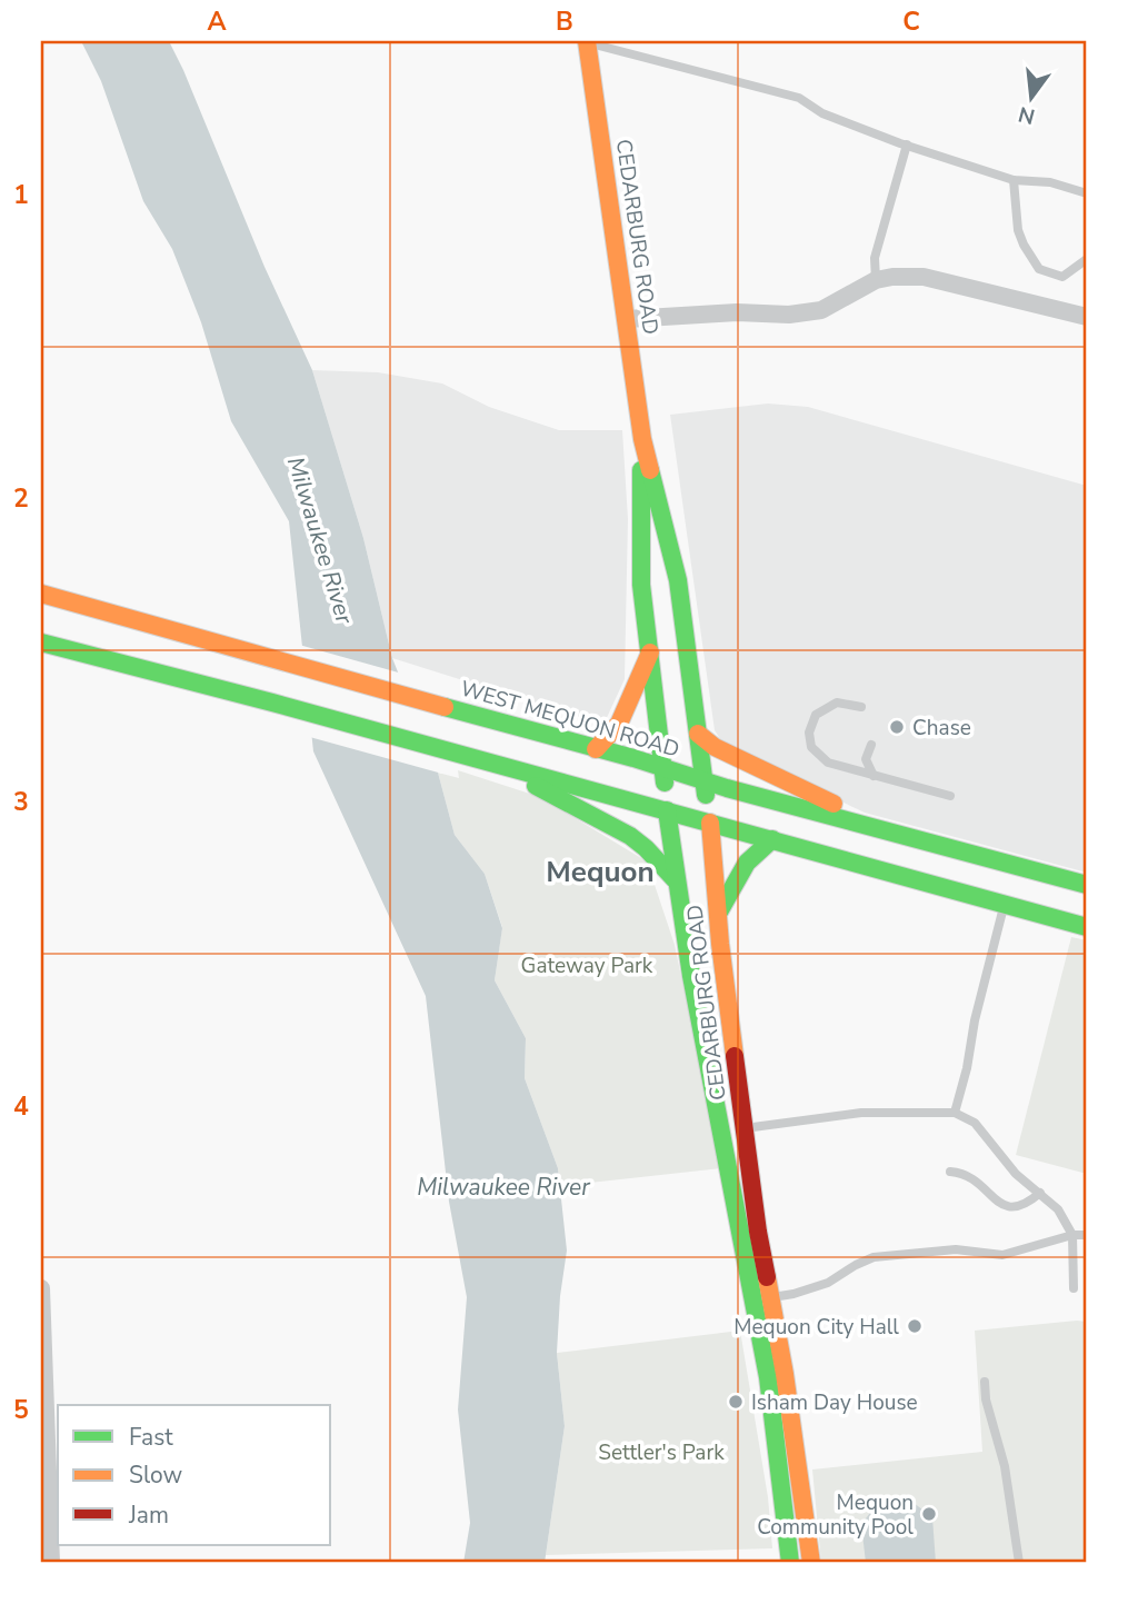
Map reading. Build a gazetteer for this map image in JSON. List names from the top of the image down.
{
  "streets": {
    "main road": ["CEDARBURG ROAD", "WEST MEQUON ROAD"]
  },
  "crossings": [
    ["CEDARBURG ROAD", "WEST MEQUON ROAD"]
  ],
  "districts": ["Mequon"],
  "water": ["Milwaukee River"],
  "parks": ["Gateway Park", "Settler's Park"],
  "places": [
    "Chase",
    "Mequon City Hall",
    "Isham Day House",
    "Mequon Community Pool"
  ],
  "legend": ["Fast", "Slow", "Jam"],
  "north": "bottom",
  "grid": {
    "columns": ["A", "B", "C"],
    "rows": [
      "1",
      "2",
      "3",
      "4",
      "5"
    ]
  }
}
